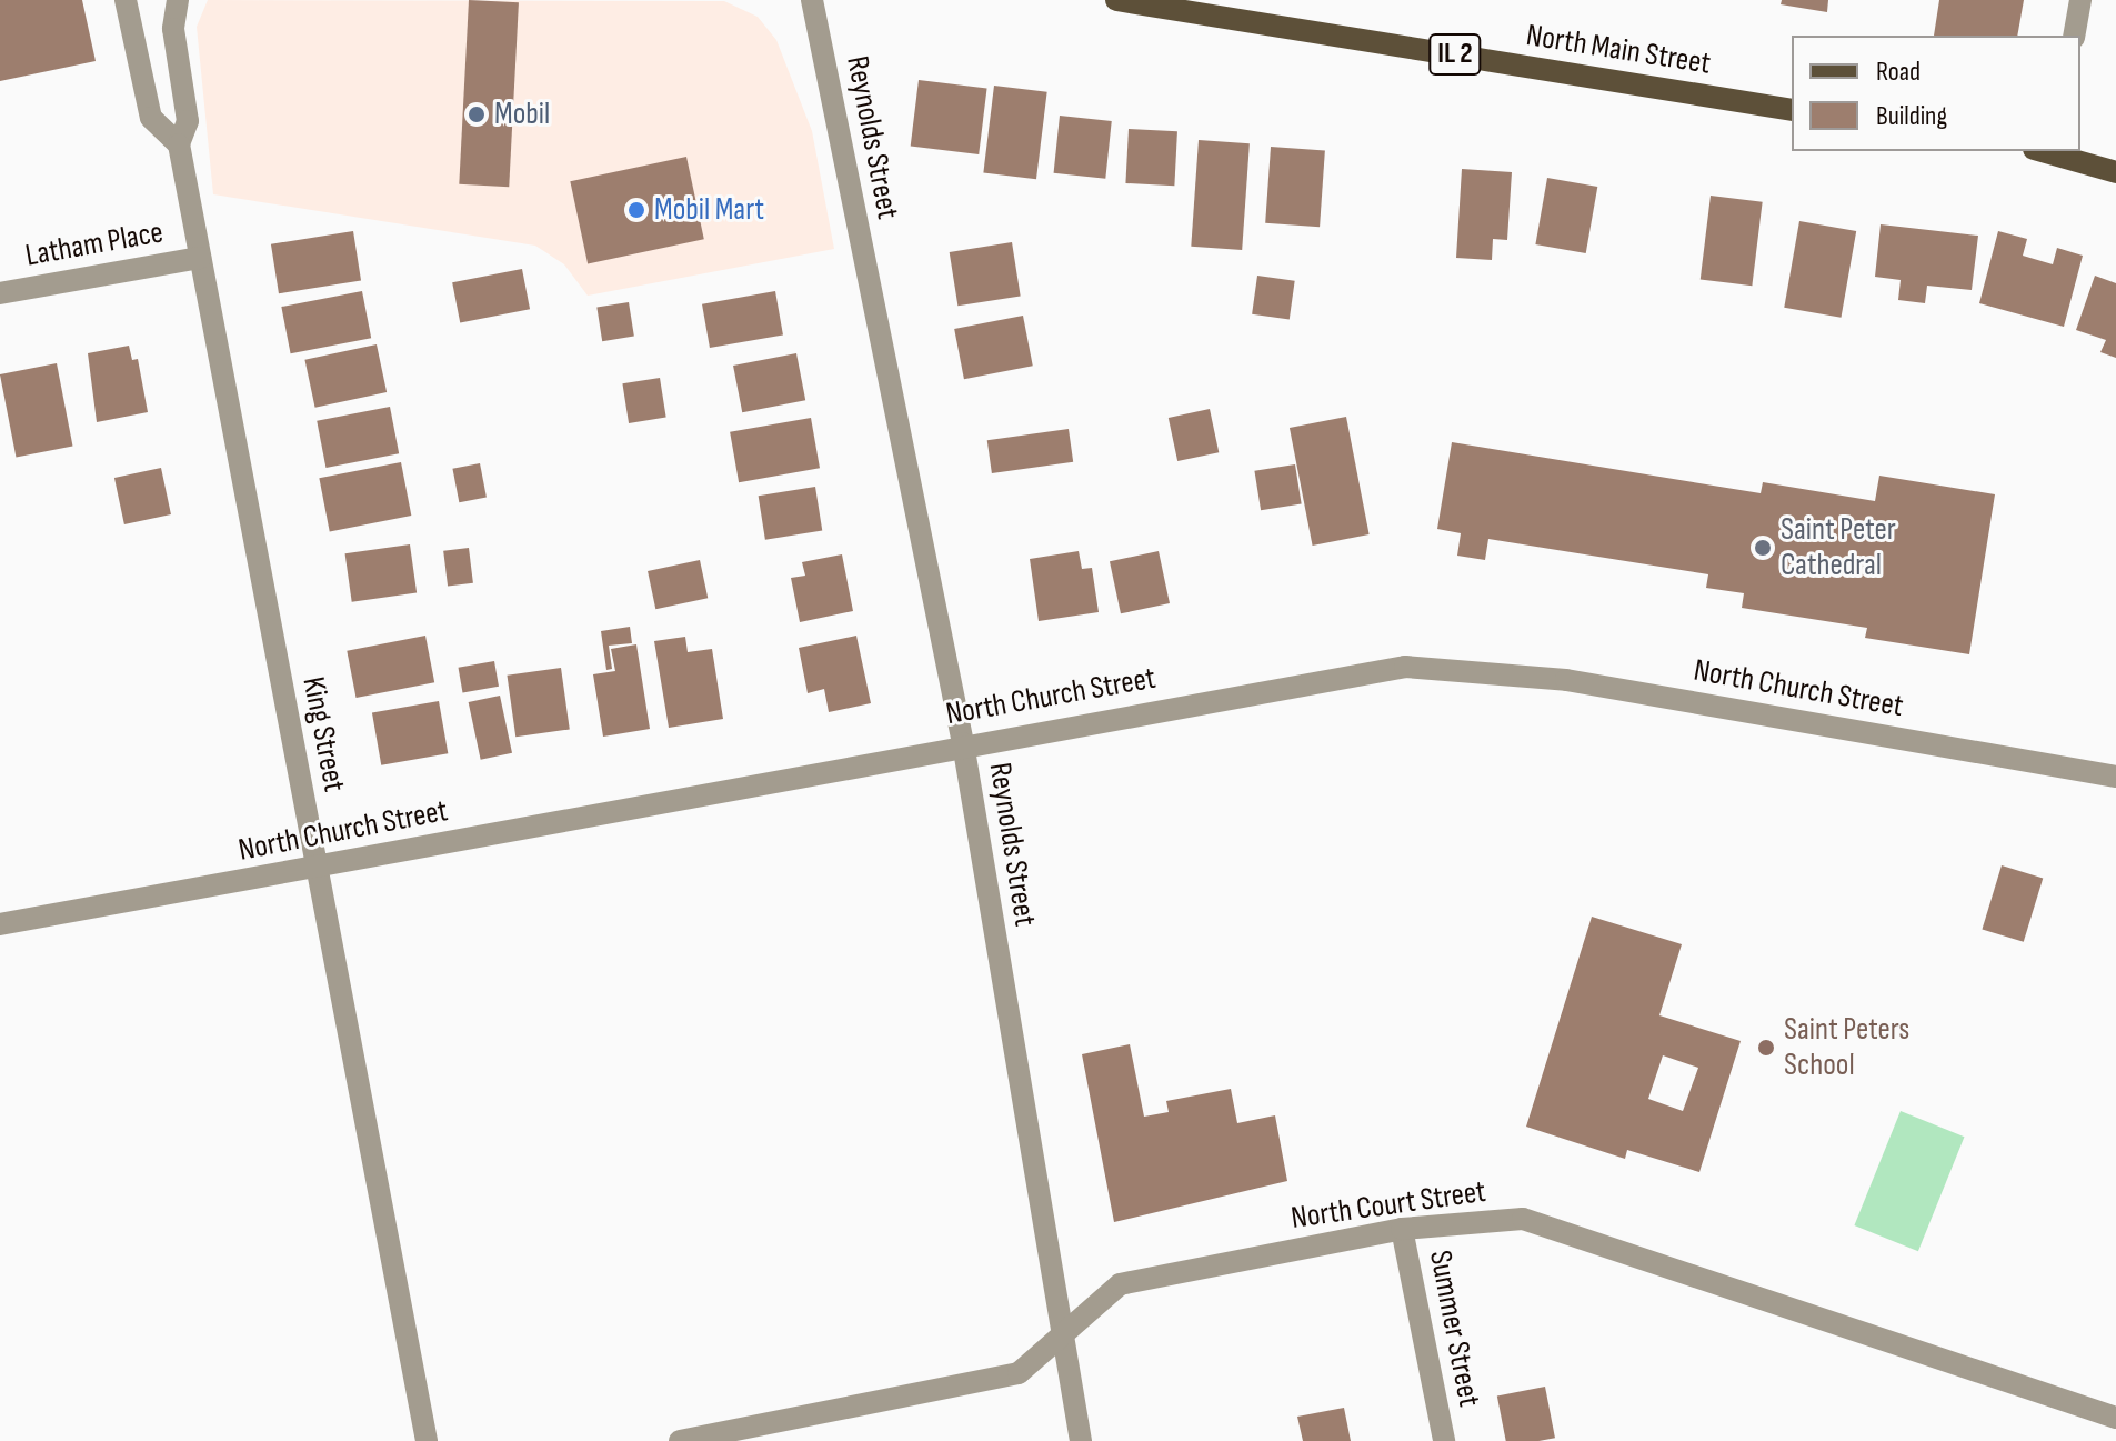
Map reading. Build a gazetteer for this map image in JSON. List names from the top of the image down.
{
  "streets": {
    "main road": ["North Main Street", "IL 2"],
    "street": [
      "Reynolds Street",
      "Latham Place",
      "North Church Street",
      "King Street",
      "North Court Street",
      "Summer Street"
    ]
  },
  "crossings": [
    ["Reynolds Street", "North Church Street"],
    ["Reynolds Street", "North Court Street"],
    ["Latham Place", "King Street"],
    ["North Church Street", "King Street"],
    ["North Court Street", "Summer Street"]
  ],
  "places": [
    "Mobil",
    "Mobil Mart",
    "Saint Peter Cathedral",
    "Saint Peters School"
  ],
  "legend": ["Road", "Building"]
}
